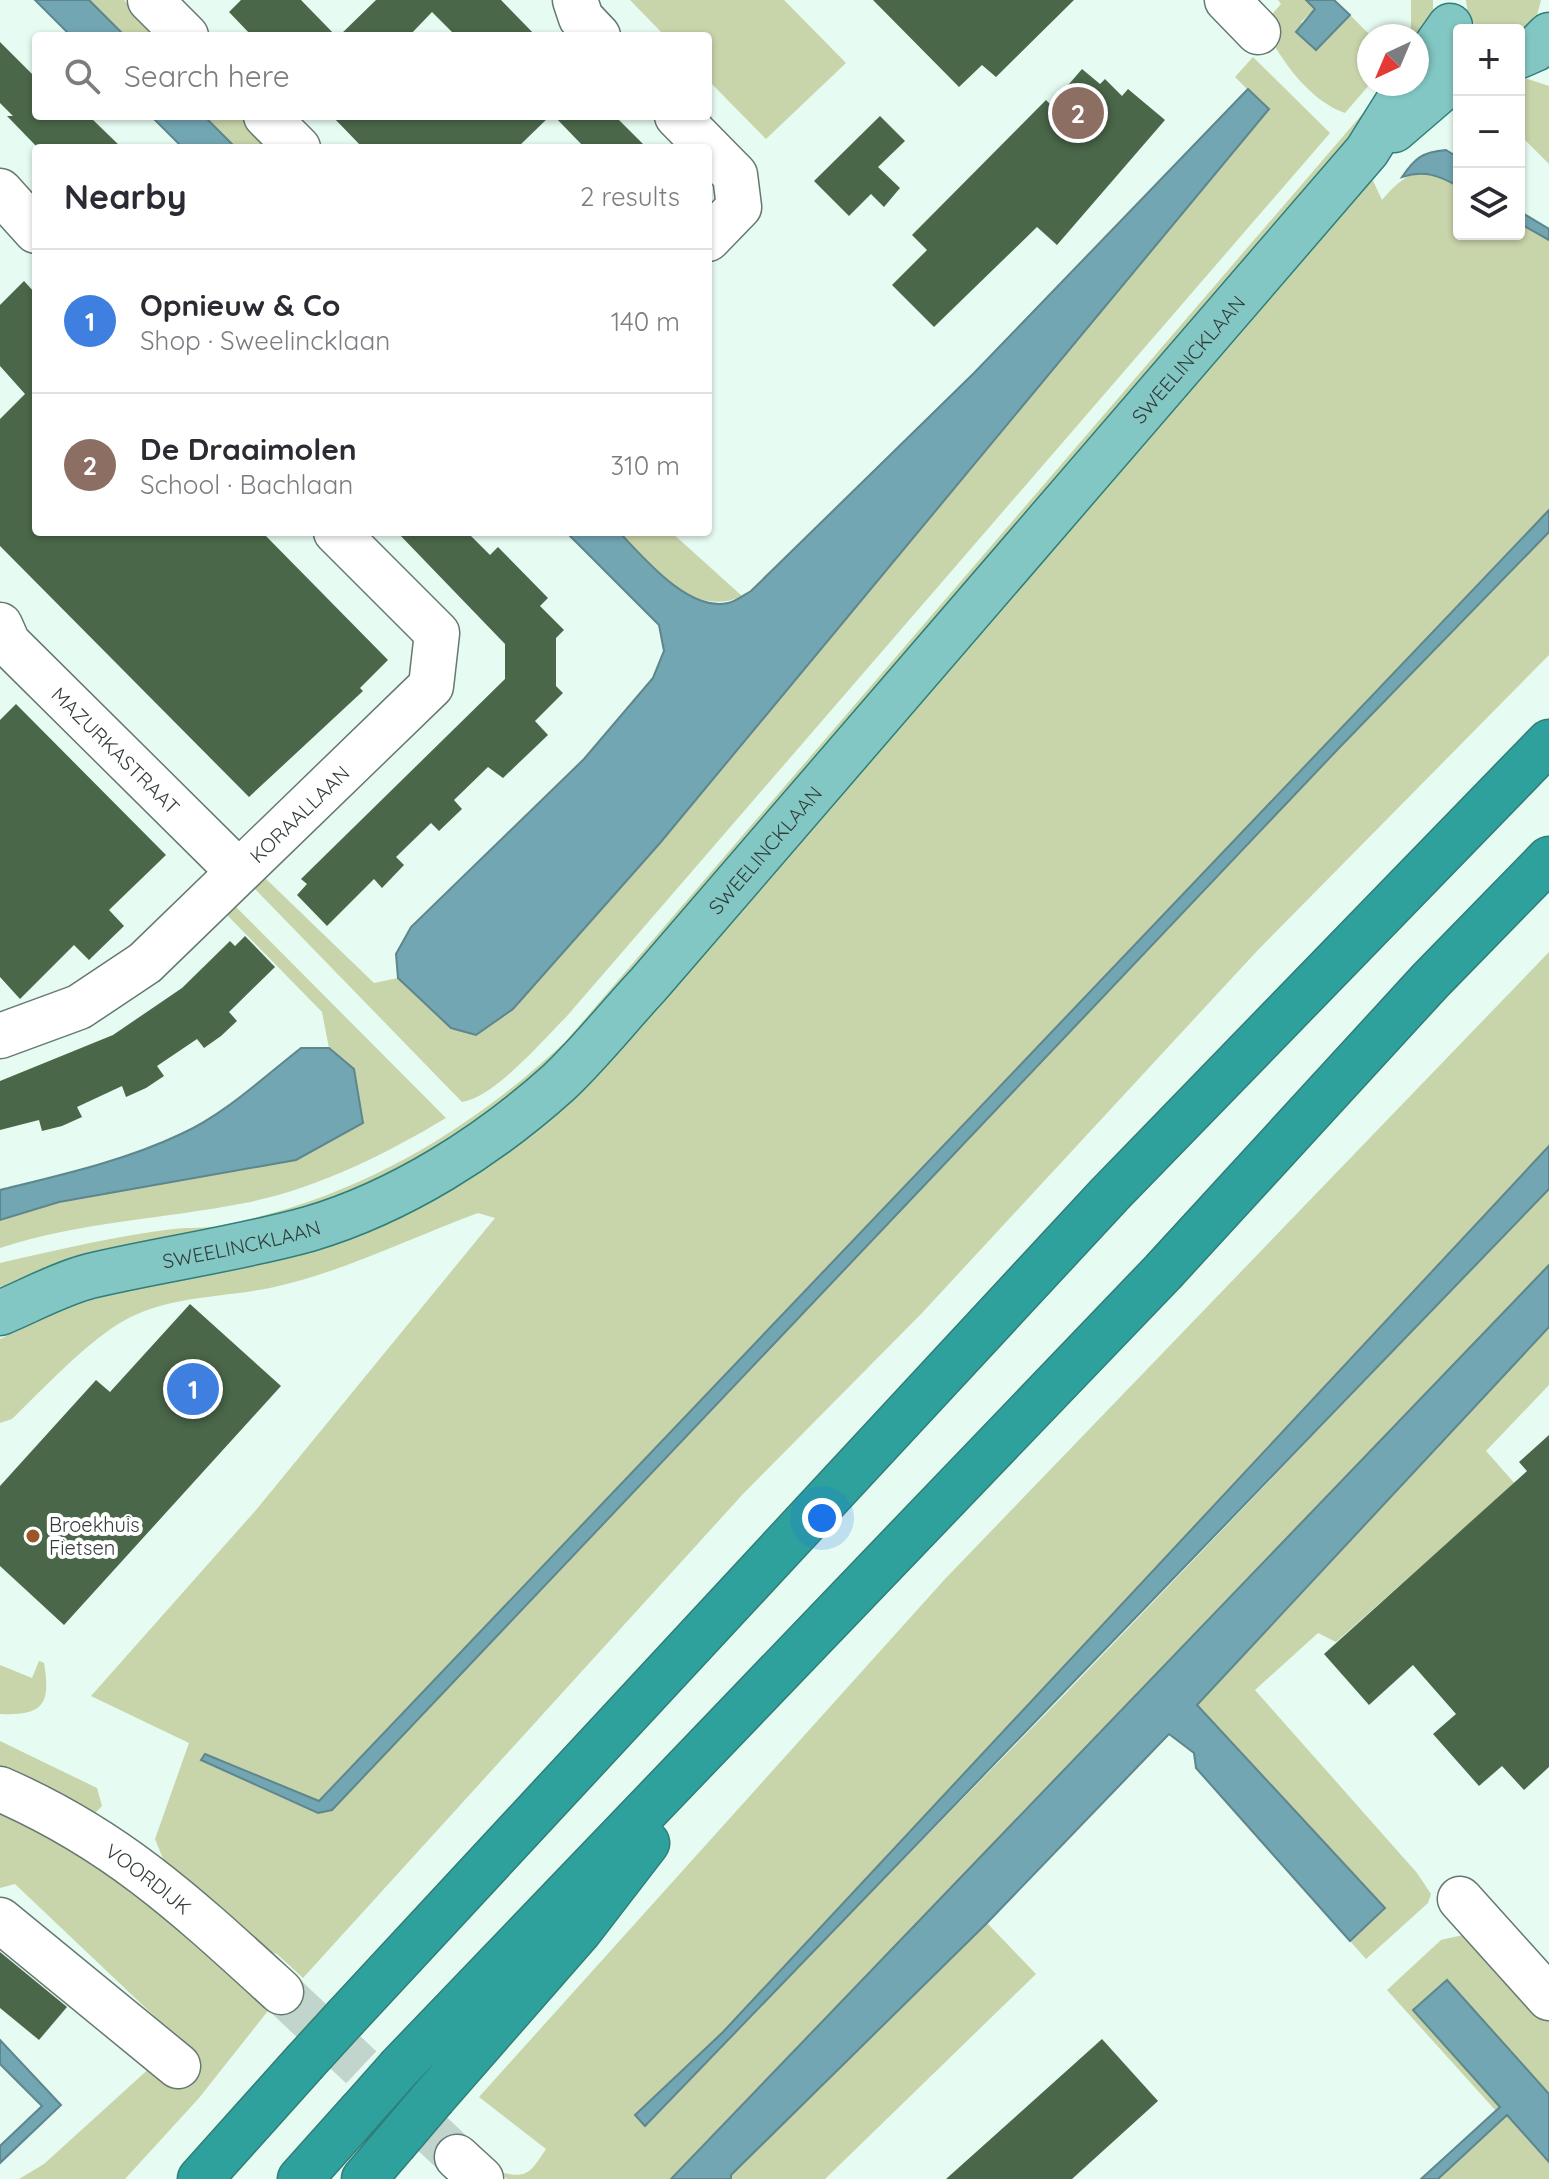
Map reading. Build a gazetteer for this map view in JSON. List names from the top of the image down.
{
  "streets": {
    "main road": ["SWEELINCKLAAN"],
    "street": ["MAZURKASTRAAT", "KORAALLAAN", "VOORDIJK"]
  },
  "crossings": [
    ["MAZURKASTRAAT", "KORAALLAAN"]
  ],
  "places": ["Broekhuis Fietsen"],
  "north": "bottom left",
  "page": {
    "map_buttons": ["+", "−"],
    "search": "Search here",
    "pins": ["2", "1"],
    "heading": ["Nearby", "2 results"],
    "list": [
      {
        "mark": "1",
        "name": "Opnieuw & Co",
        "note": "Shop · Sweelincklaan",
        "value": "140 m"
      },
      {
        "mark": "2",
        "name": "De Draaimolen",
        "note": "School · Bachlaan",
        "value": "310 m"
      }
    ]
  }
}
